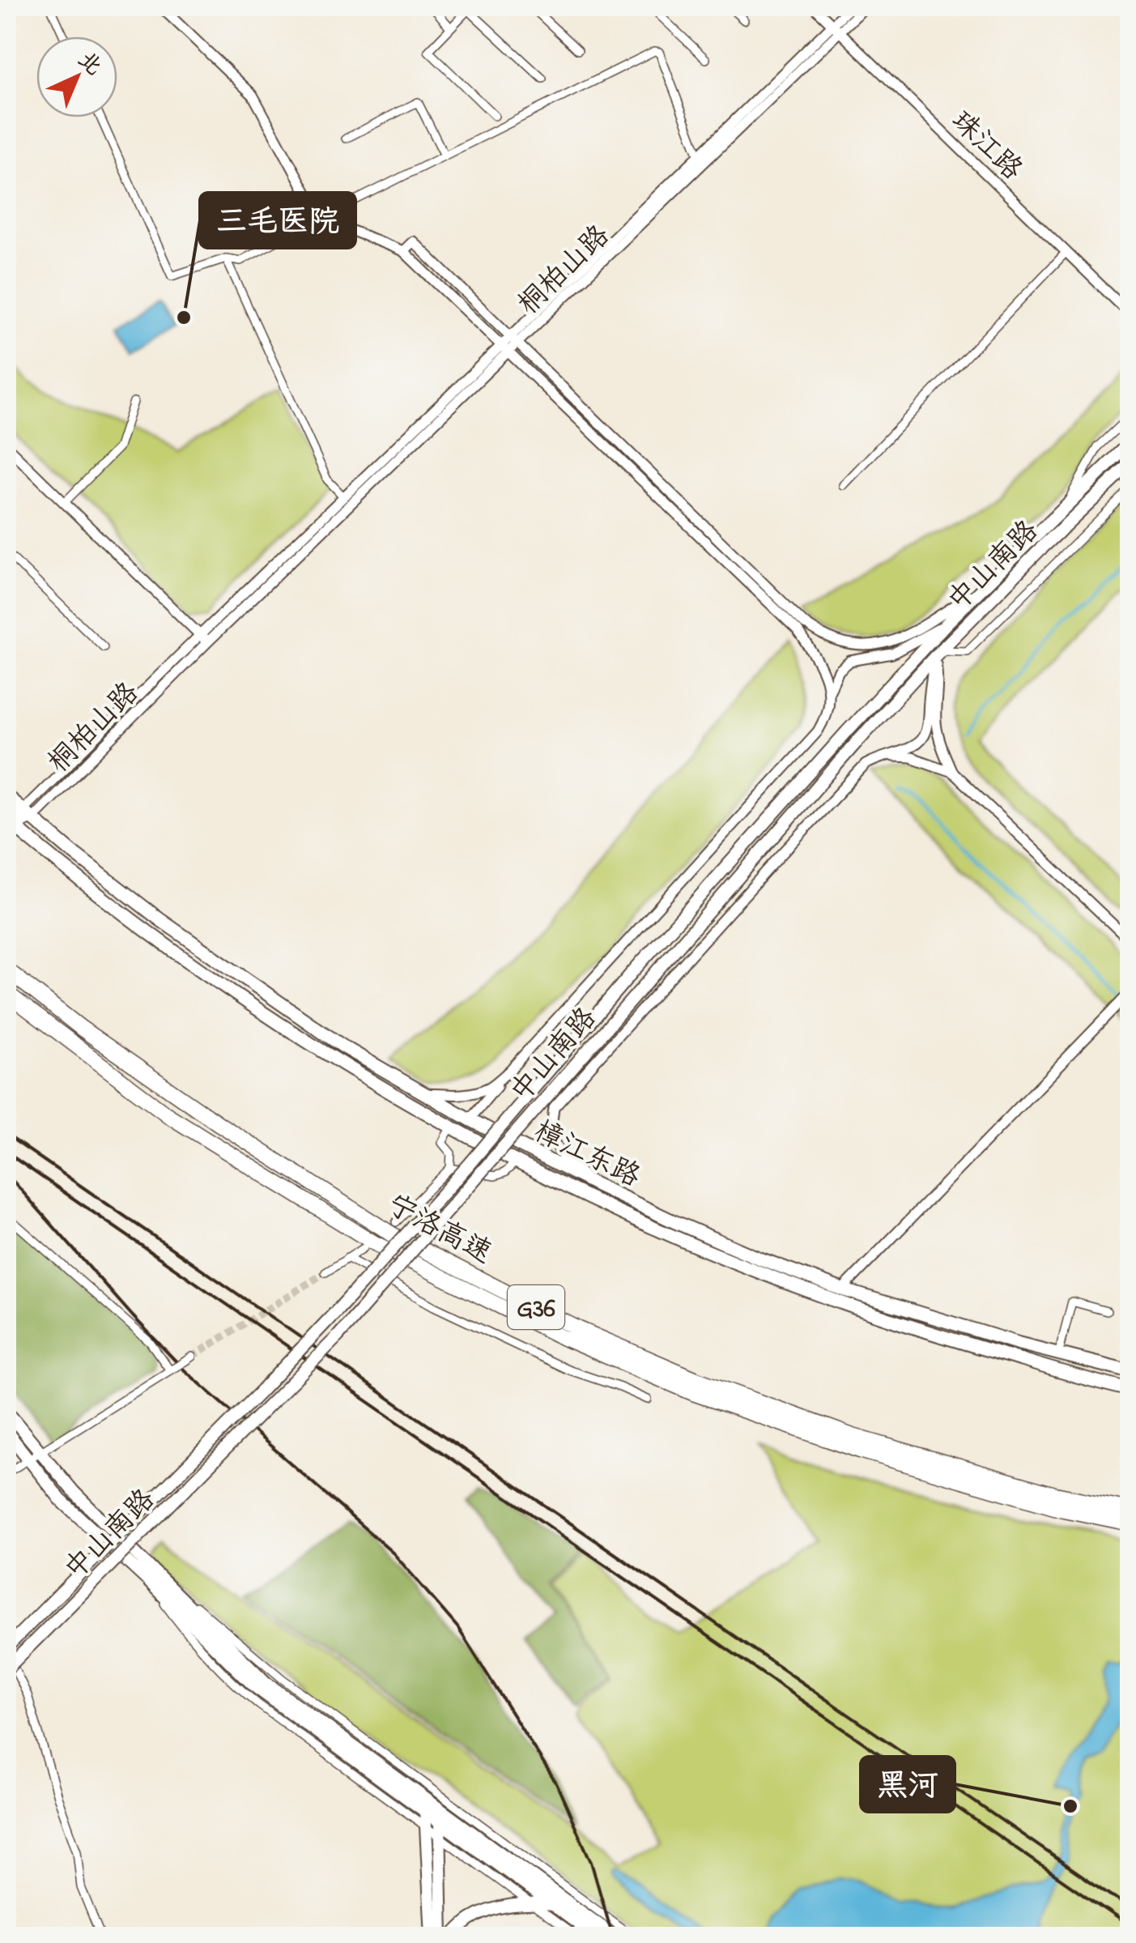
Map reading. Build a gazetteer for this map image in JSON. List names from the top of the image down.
{
  "streets": {
    "highway": ["宁洛高速", "G36"],
    "main road": ["中山南路", "樟江东路"],
    "street": ["珠江路", "桐柏山路"]
  },
  "crossings": [
    ["珠江路", "桐柏山路"],
    ["桐柏山路", "樟江东路"]
  ],
  "places": ["三毛医院", "黑河"],
  "north": "top right"
}
